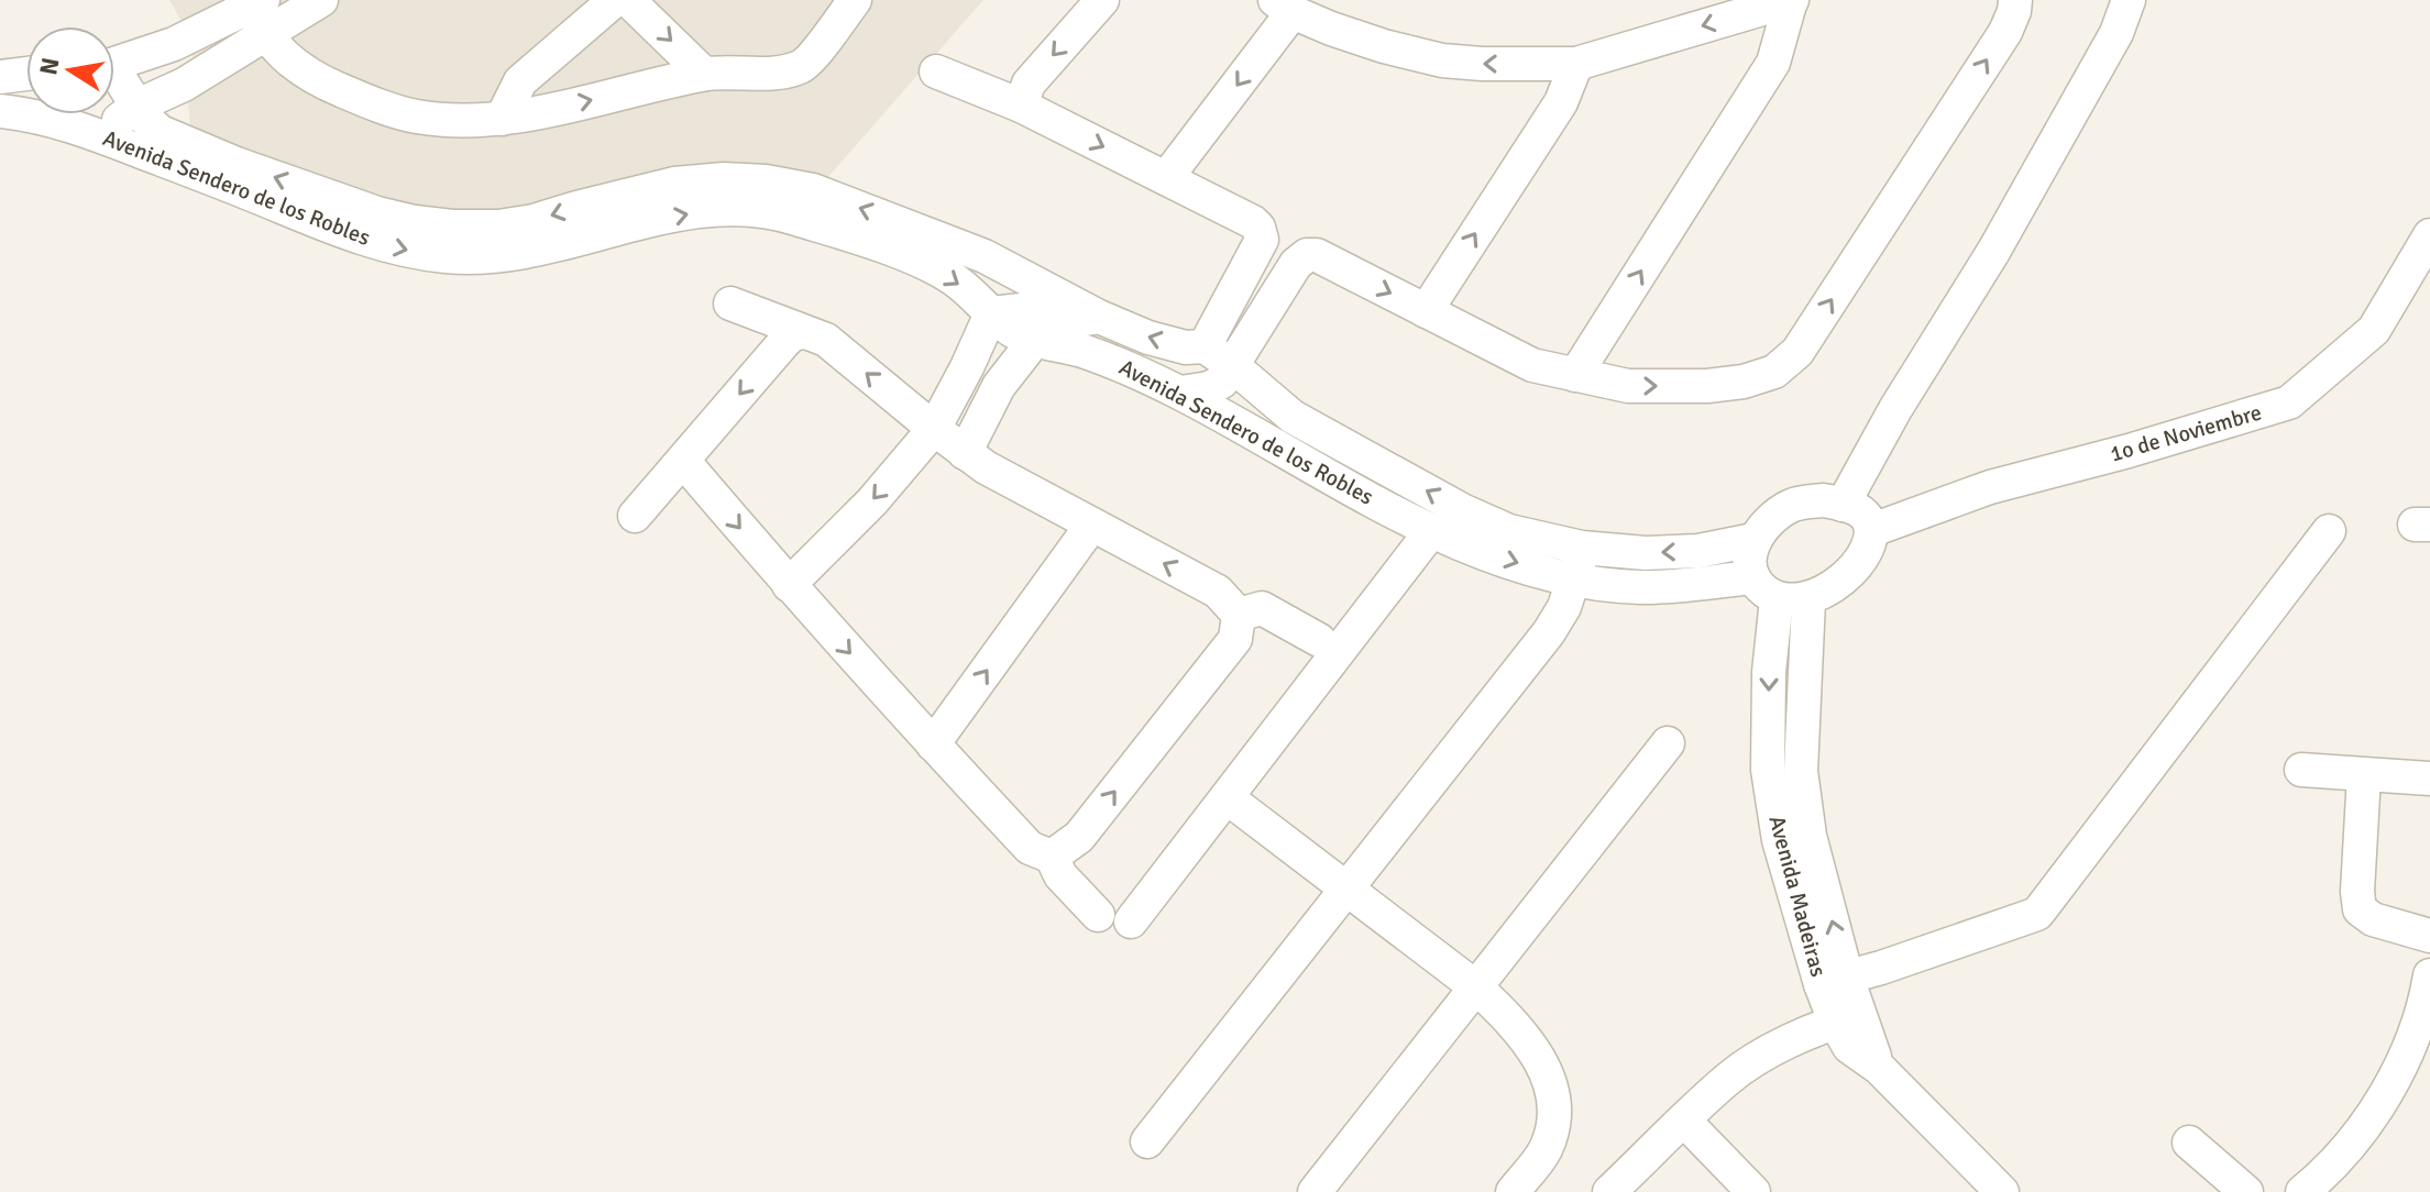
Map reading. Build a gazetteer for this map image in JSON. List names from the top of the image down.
{
  "streets": {
    "street": ["Avenida Sendero de los Robles", "1o de Noviembre", "Avenida Madeiras"]
  },
  "crossings": [
    ["Avenida Sendero de los Robles", "1o de Noviembre"],
    ["Avenida Sendero de los Robles", "Avenida Madeiras"],
    ["1o de Noviembre", "Avenida Madeiras"]
  ],
  "north": "left"
}
